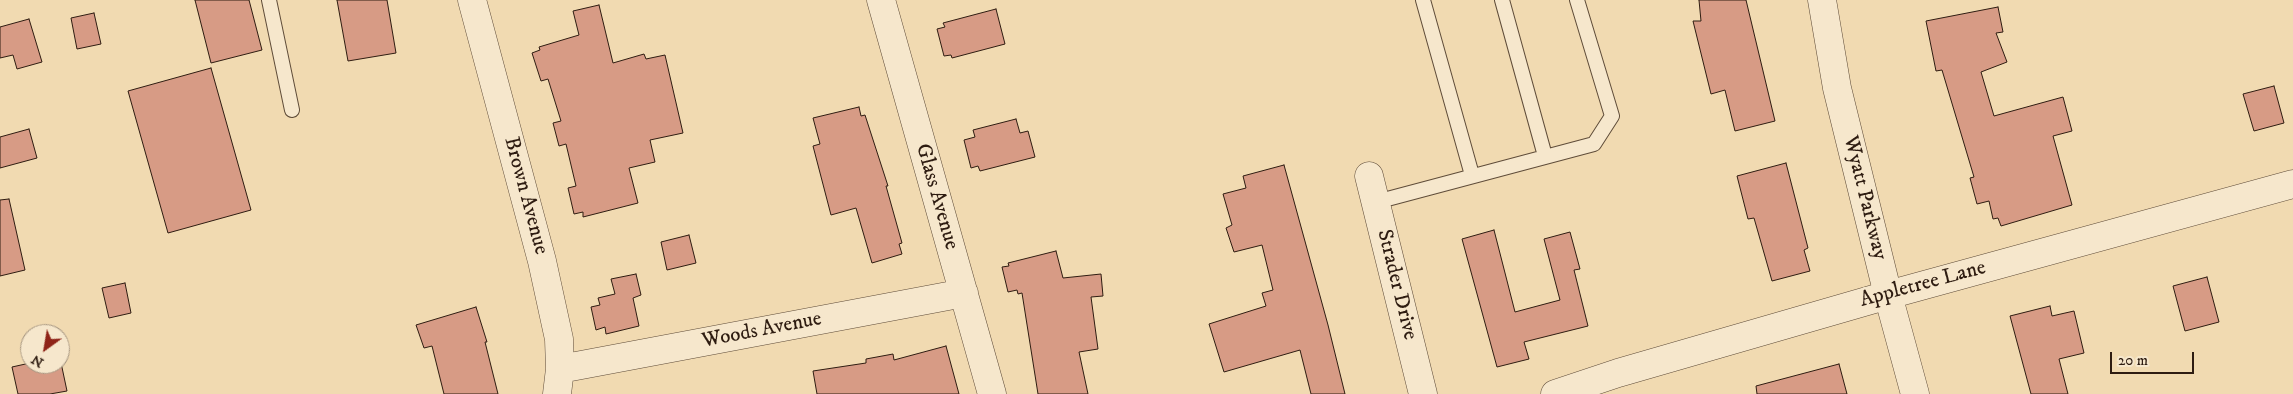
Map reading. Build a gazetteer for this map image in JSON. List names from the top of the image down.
{
  "streets": {
    "street": [
      "Brown Avenue",
      "Glass Avenue",
      "Wyatt Parkway",
      "Strader Drive",
      "Appletree Lane",
      "Woods Avenue"
    ]
  },
  "crossings": [
    ["Brown Avenue", "Woods Avenue"],
    ["Glass Avenue", "Woods Avenue"],
    ["Wyatt Parkway", "Appletree Lane"]
  ],
  "scale_bar": "20 m",
  "north": "bottom left"
}
